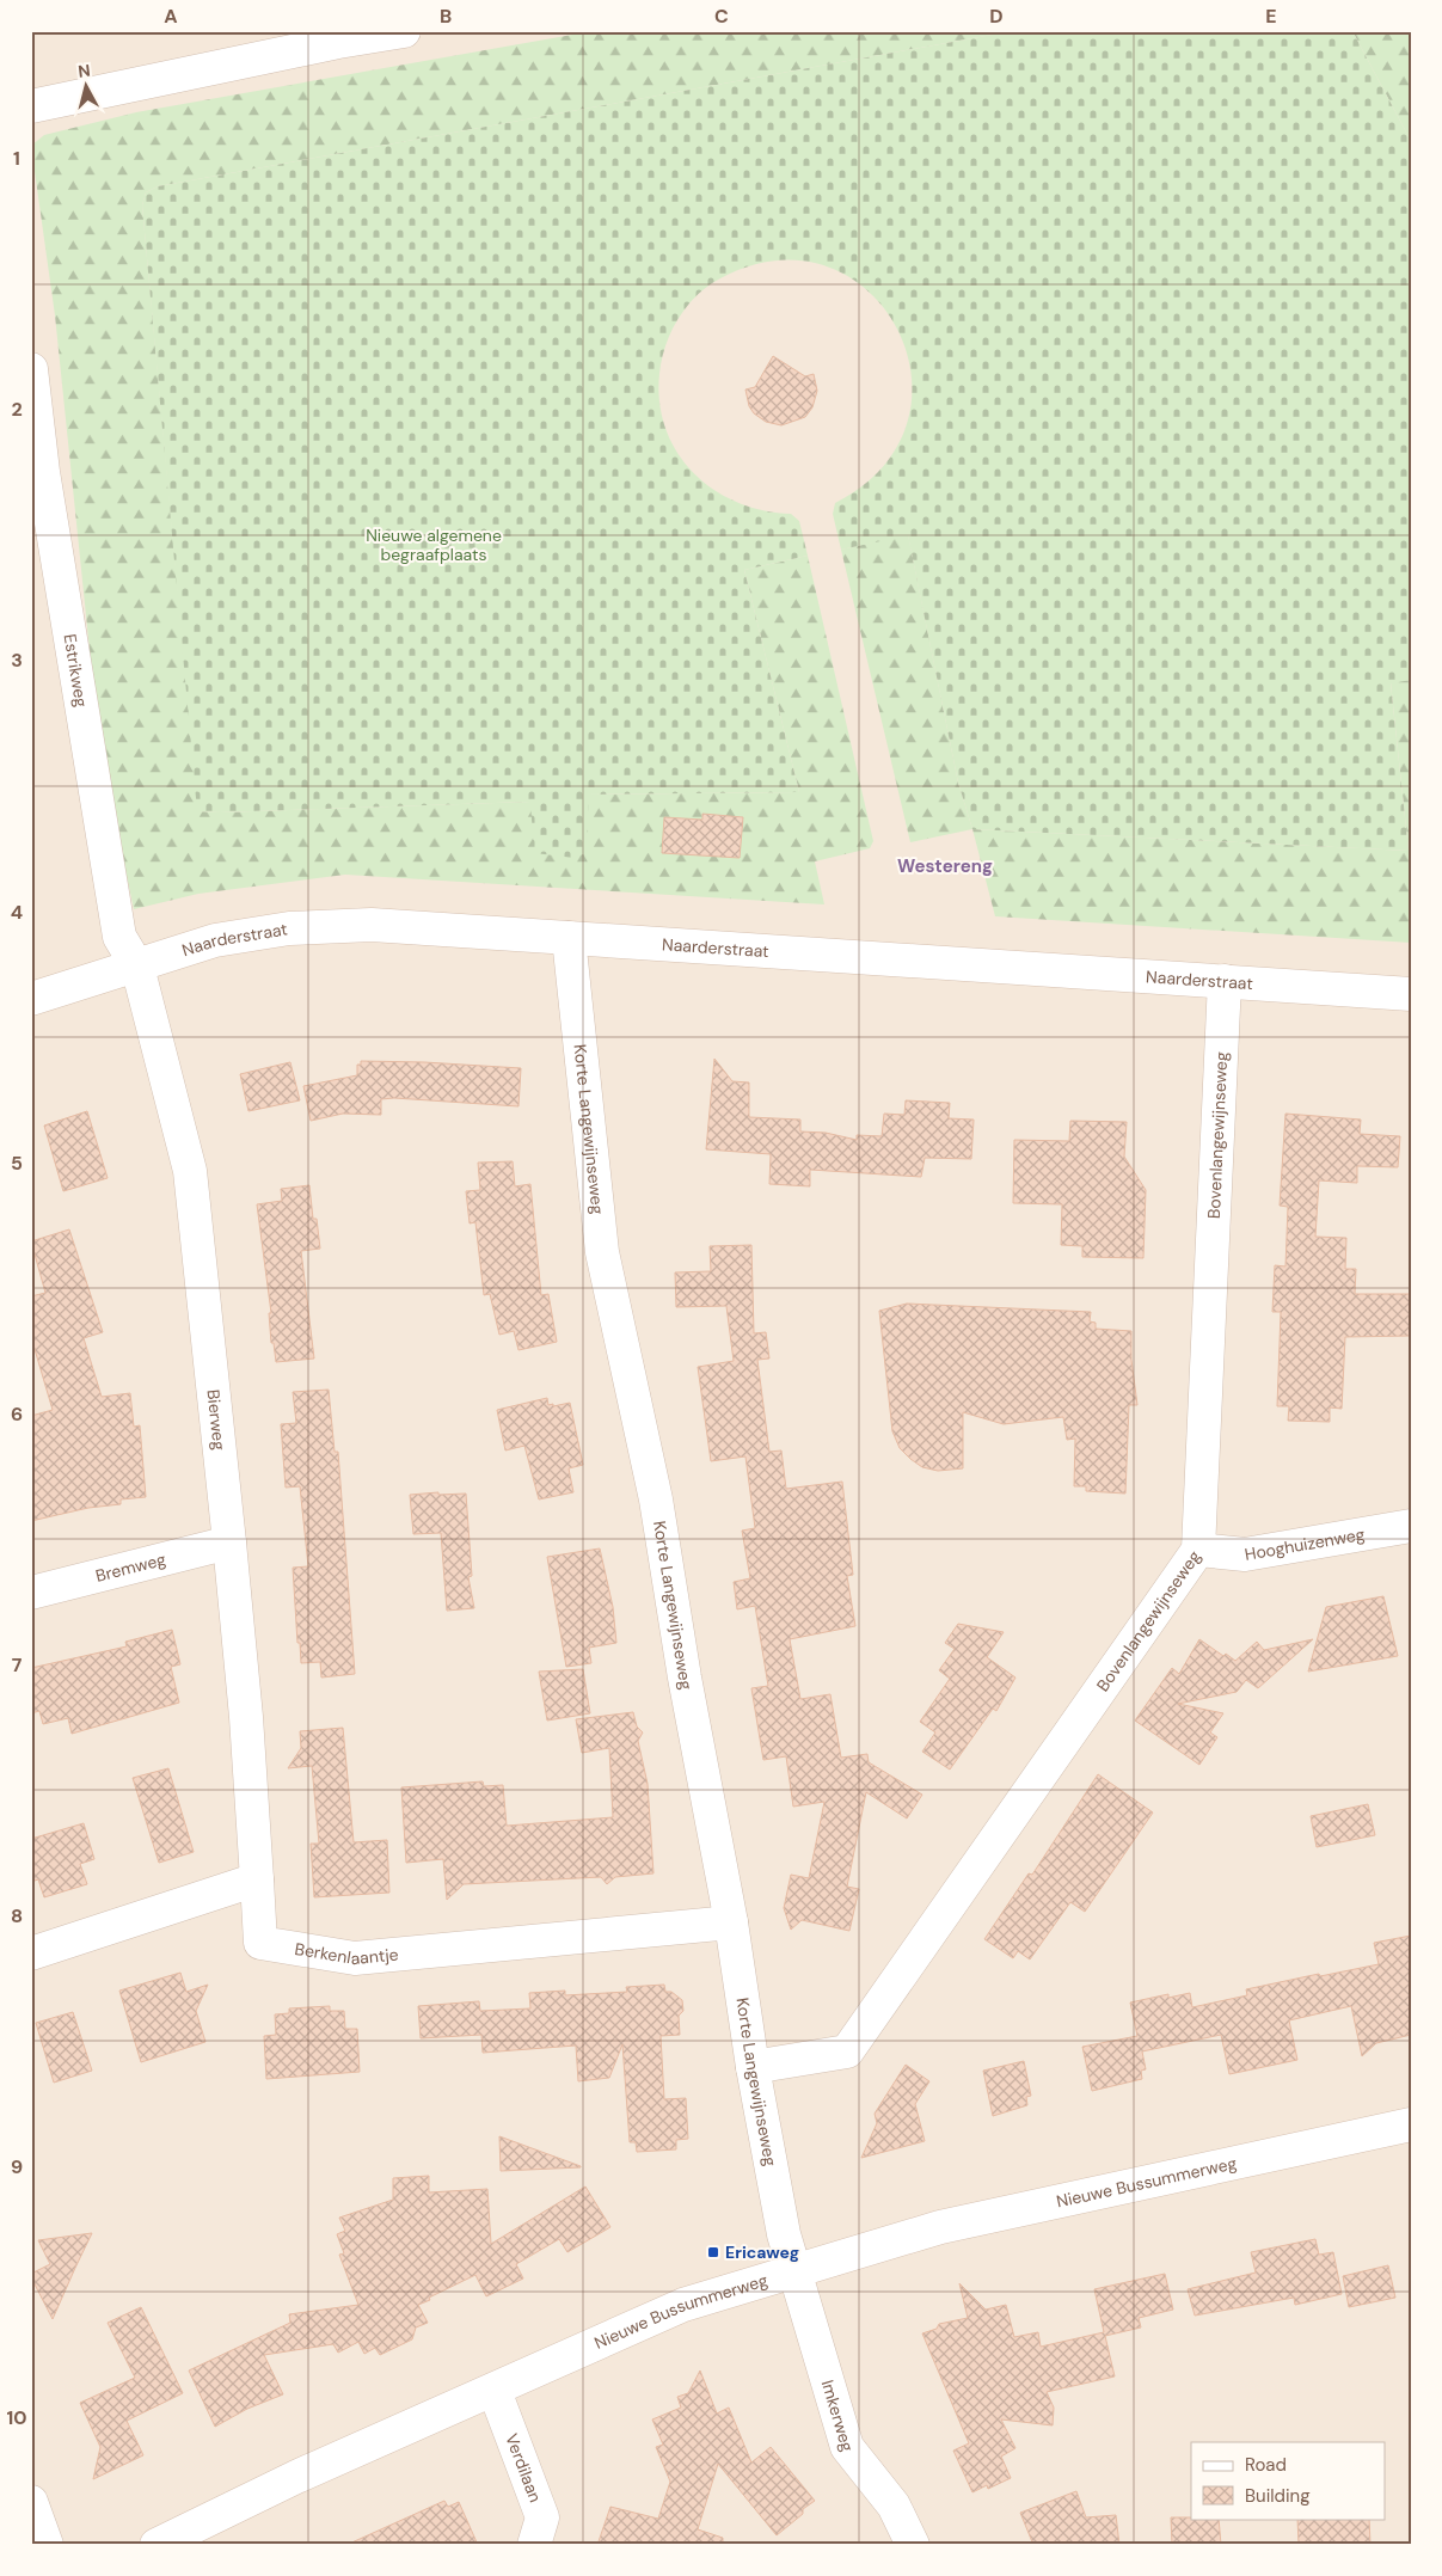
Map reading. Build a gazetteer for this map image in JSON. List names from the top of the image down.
{
  "streets": {
    "street": [
      "Estrikweg",
      "Naarderstraat",
      "Korte Langewijnseweg",
      "Bovenlangewijnseweg",
      "Bierweg",
      "Hooghuizenweg",
      "Bremweg",
      "Berkenlaantje",
      "Nieuwe Bussummerweg",
      "Imkerweg",
      "Verdilaan"
    ]
  },
  "crossings": [
    ["Estrikweg", "Naarderstraat"],
    ["Estrikweg", "Bierweg"],
    ["Naarderstraat", "Korte Langewijnseweg"],
    ["Naarderstraat", "Bovenlangewijnseweg"],
    ["Naarderstraat", "Bierweg"],
    ["Korte Langewijnseweg", "Bovenlangewijnseweg"],
    ["Korte Langewijnseweg", "Berkenlaantje"],
    ["Korte Langewijnseweg", "Nieuwe Bussummerweg"],
    ["Korte Langewijnseweg", "Imkerweg"],
    ["Bovenlangewijnseweg", "Hooghuizenweg"],
    ["Bierweg", "Bremweg"],
    ["Bierweg", "Berkenlaantje"],
    ["Nieuwe Bussummerweg", "Imkerweg"],
    ["Nieuwe Bussummerweg", "Verdilaan"]
  ],
  "districts": ["Westereng"],
  "parks": ["Nieuwe algemene begraafplaats"],
  "places": {
    "transit": ["Ericaweg"]
  },
  "legend": ["Road", "Building"],
  "north": "top",
  "grid": {
    "columns": [
      "A",
      "B",
      "C",
      "D",
      "E"
    ],
    "rows": [
      "1",
      "2",
      "3",
      "4",
      "5",
      "6",
      "7",
      "8",
      "9",
      "10"
    ]
  }
}
